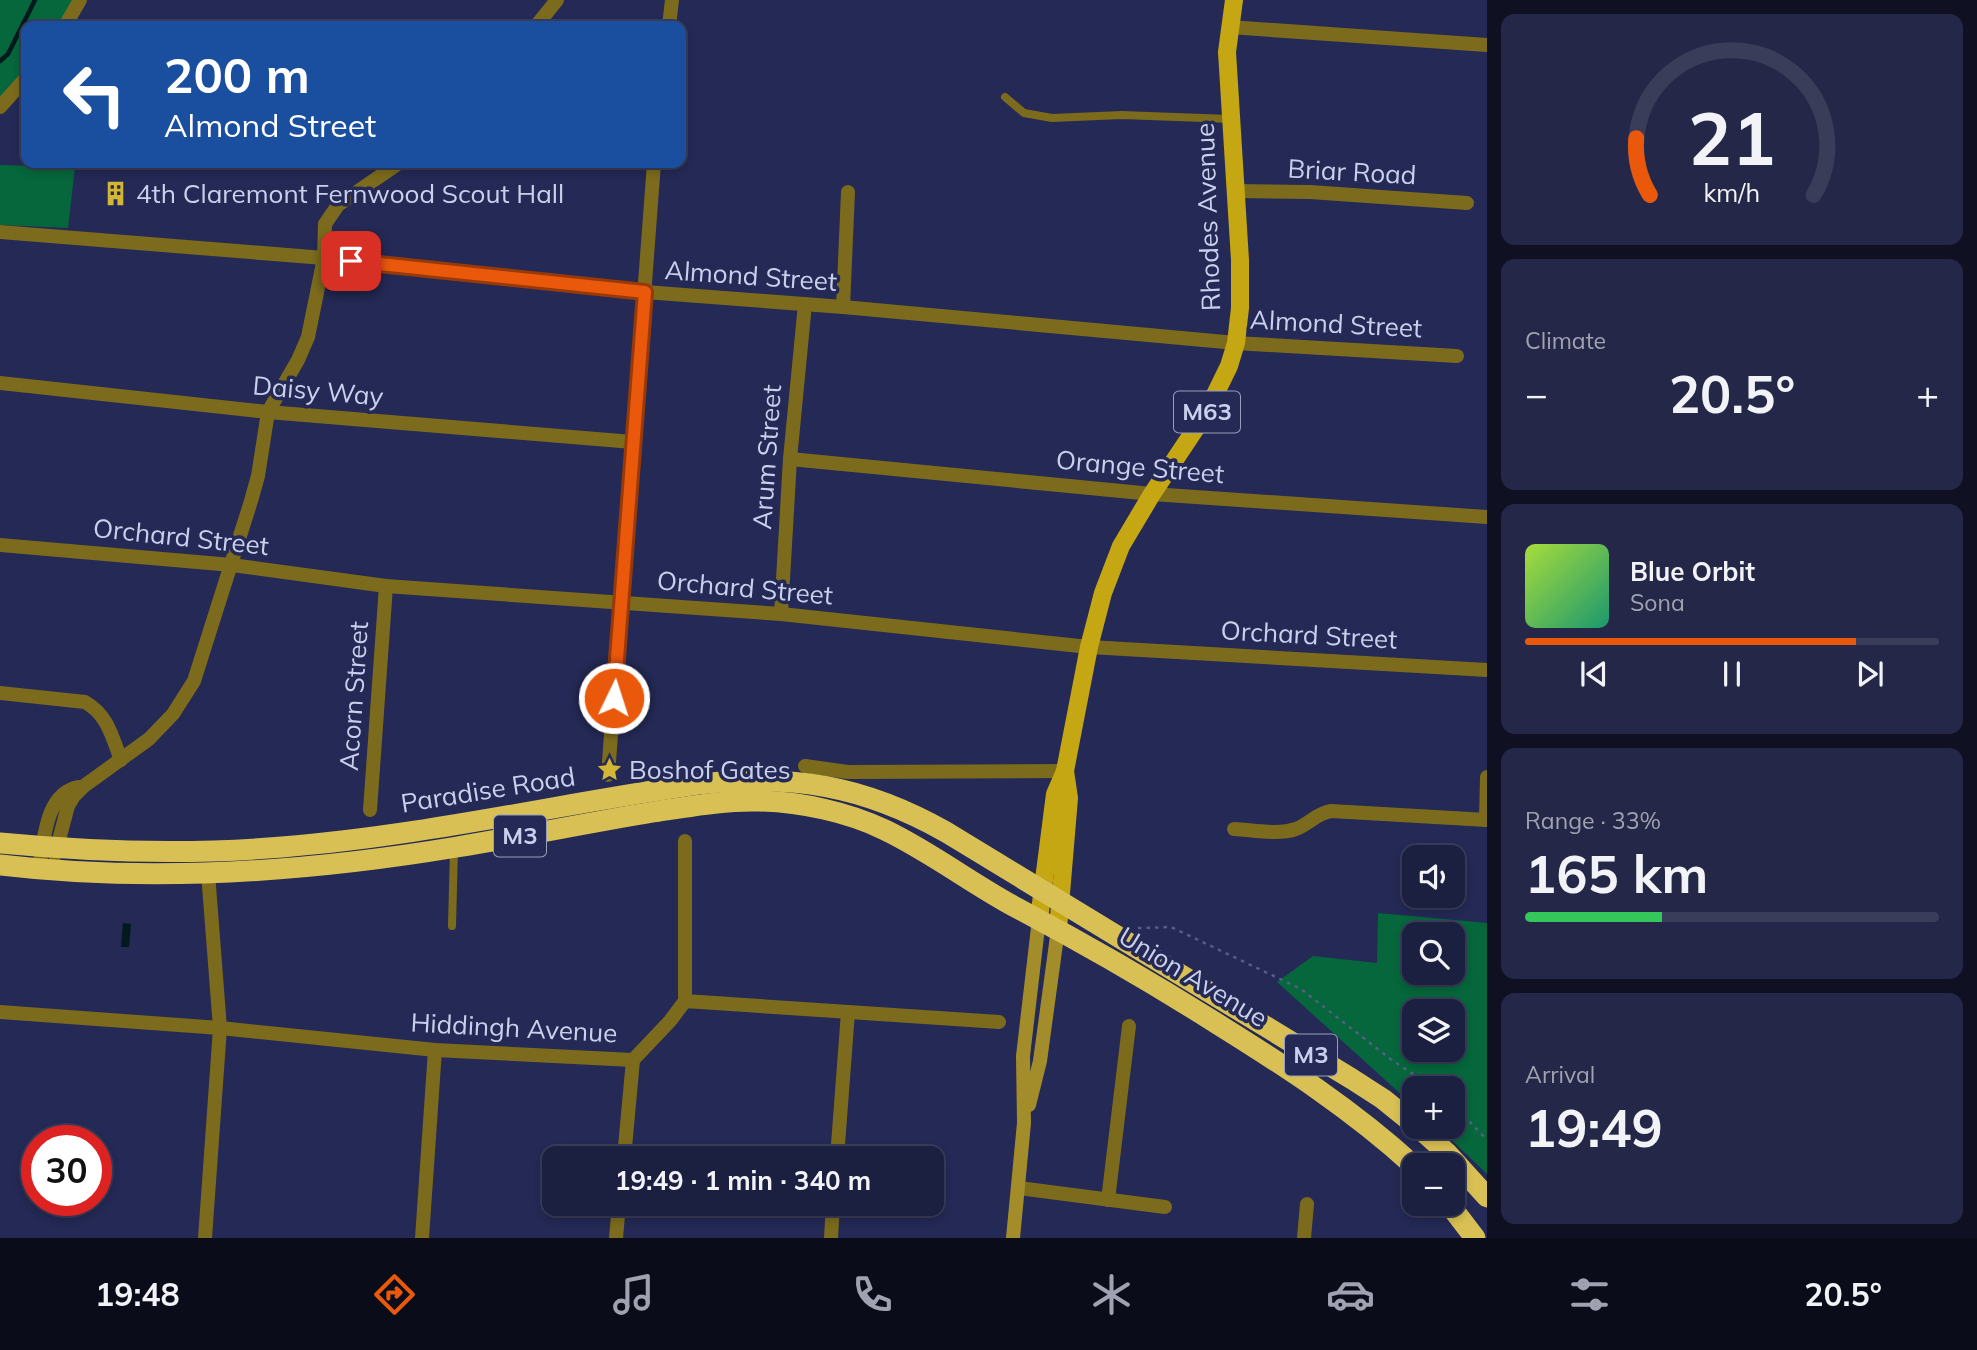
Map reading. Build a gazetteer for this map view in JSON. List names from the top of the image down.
{
  "streets": {
    "highway": ["Paradise Road", "M3", "Union Avenue"],
    "main road": ["Rhodes Avenue", "M63"],
    "street": [
      "Briar Road",
      "Almond Street",
      "Daisy Way",
      "Arum Street",
      "Orange Street",
      "Orchard Street",
      "Acorn Street",
      "Hiddingh Avenue"
    ]
  },
  "crossings": [
    ["Briar Road", "Rhodes Avenue"],
    ["Rhodes Avenue", "Almond Street"],
    ["Rhodes Avenue", "M63"],
    ["Rhodes Avenue", "Orange Street"],
    ["Rhodes Avenue", "Orchard Street"],
    ["Rhodes Avenue", "Paradise Road"],
    ["Rhodes Avenue", "Union Avenue"],
    ["Almond Street", "Arum Street"],
    ["M63", "Paradise Road"],
    ["M63", "Union Avenue"],
    ["Arum Street", "Orange Street"],
    ["Arum Street", "Orchard Street"],
    ["Orchard Street", "Acorn Street"],
    ["Paradise Road", "Union Avenue"]
  ],
  "places": {
    "building": ["4th Claremont Fernwood Scout Hall"],
    "place": ["Boshof Gates"]
  },
  "page": {
    "turn": ["200 m", "Almond Street"],
    "tile": [
      "Climate",
      ["Range · 33%", "165 km"],
      ["Arrival", "19:49"]
    ],
    "heat": ["−", "20.5°", "+"],
    "song": ["Blue Orbit", "Sona"],
    "map_buttons": ["+", "−"],
    "limit": "30",
    "trip": "19:49 · 1 min · 340 m",
    "tabs": ["19:48", "20.5°"],
    "gauge": ["21", "km/h"]
  }
}
